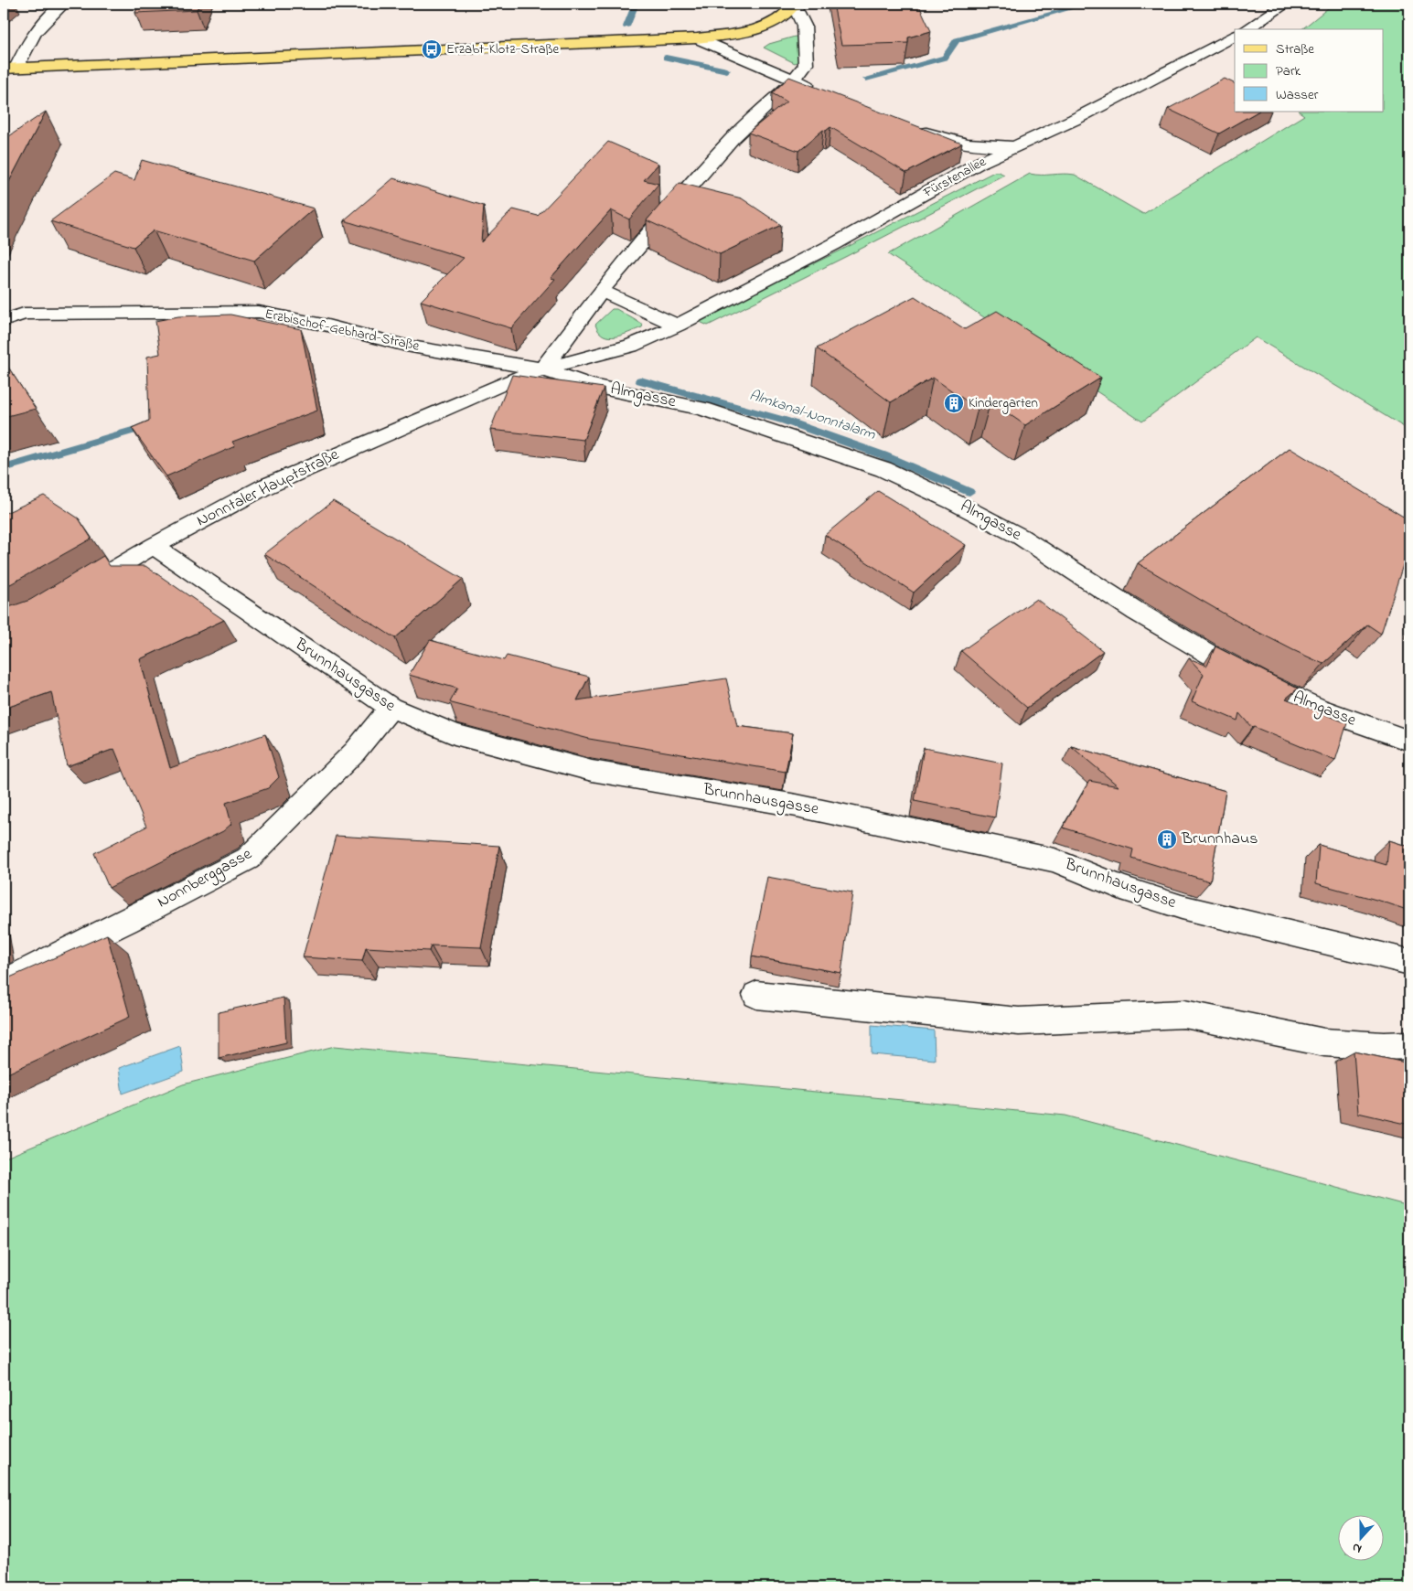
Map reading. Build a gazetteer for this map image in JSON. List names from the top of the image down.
{
  "streets": {
    "street": [
      "Fürstenallee",
      "Erzbischof-Gebhard-Straße",
      "Almgasse",
      "Nonntaler Hauptstraße",
      "Brunnhausgasse",
      "Nonnberggasse"
    ]
  },
  "crossings": [
    ["Fürstenallee", "Erzbischof-Gebhard-Straße"],
    ["Fürstenallee", "Almgasse"],
    ["Fürstenallee", "Nonntaler Hauptstraße"],
    ["Erzbischof-Gebhard-Straße", "Almgasse"],
    ["Erzbischof-Gebhard-Straße", "Nonntaler Hauptstraße"],
    ["Almgasse", "Nonntaler Hauptstraße"],
    ["Nonntaler Hauptstraße", "Brunnhausgasse"],
    ["Brunnhausgasse", "Nonnberggasse"]
  ],
  "water": ["Almkanal-Nonntalarm"],
  "places": {
    "bus stop": ["Erzabt-Klotz-Straße"],
    "building": ["Kindergarten", "Brunnhaus"]
  },
  "legend": ["Straße", "Park", "Wasser"],
  "north": "bottom"
}
